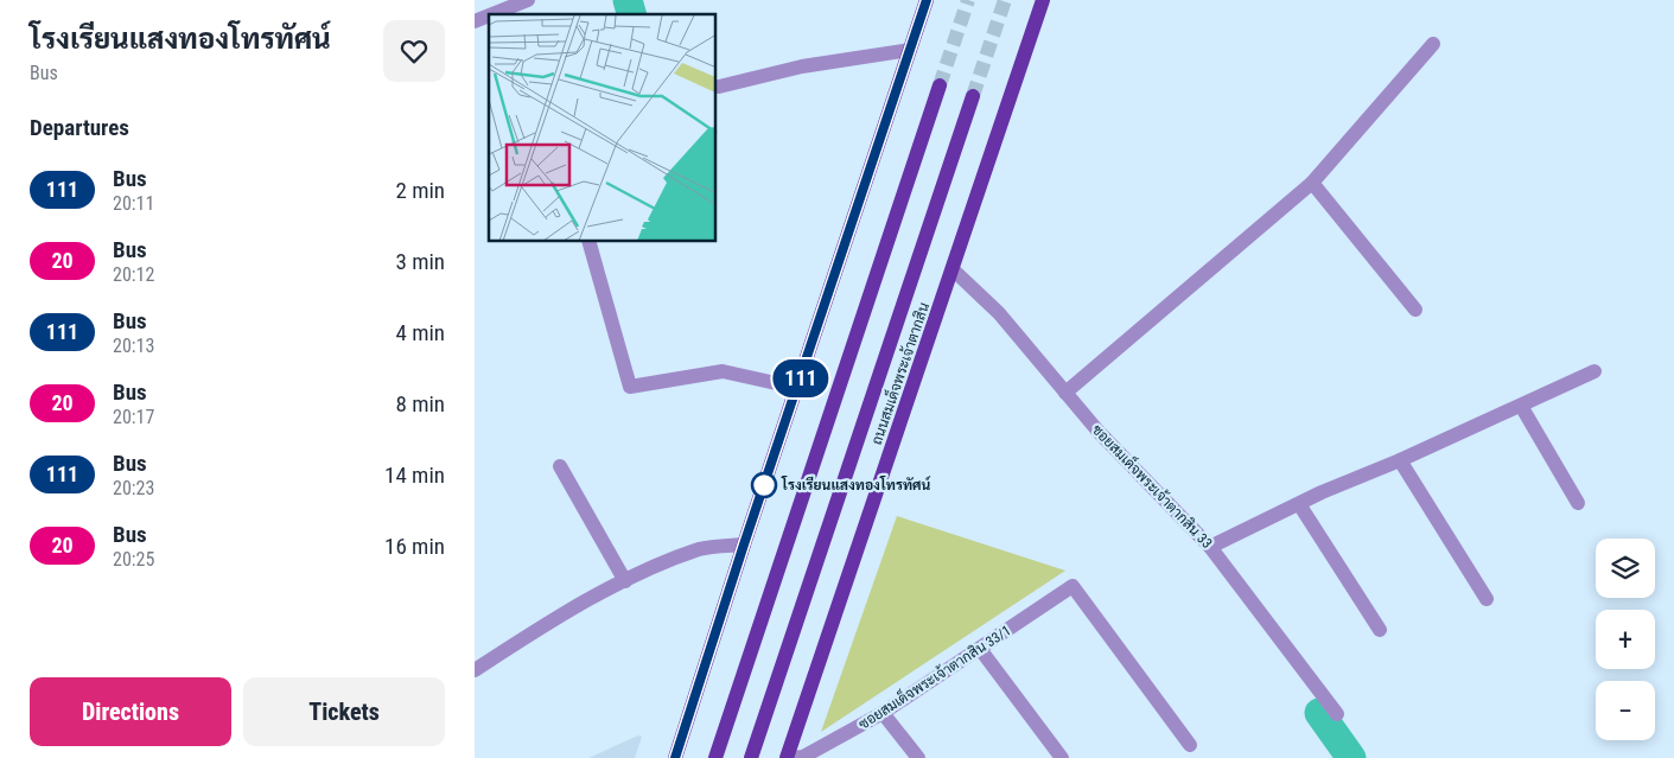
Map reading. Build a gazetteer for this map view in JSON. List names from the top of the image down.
{
  "streets": {
    "main road": ["ถนนสมเด็จพระเจ้าตากสิน"],
    "street": ["ซอยสมเด็จพระเจ้าตากสิน 33", "ซอยสมเด็จพระเจ้าตากสิน 33/1"]
  },
  "crossings": [
    ["ถนนสมเด็จพระเจ้าตากสิน", "ซอยสมเด็จพระเจ้าตากสิน 33"]
  ],
  "places": ["โรงเรียนแสงทองโทรทัศน์"],
  "lines": ["bus line 111"],
  "page": {
    "heading": [
      ["โรงเรียนแสงทองโทรทัศน์", "Bus"],
      "Departures"
    ],
    "on_map": "111",
    "list": [
      {
        "mark": "111",
        "name": "Bus",
        "note": "20:11",
        "value": "2 min"
      },
      {
        "mark": "20",
        "name": "Bus",
        "note": "20:12",
        "value": "3 min"
      },
      {
        "mark": "111",
        "name": "Bus",
        "note": "20:13",
        "value": "4 min"
      },
      {
        "mark": "20",
        "name": "Bus",
        "note": "20:17",
        "value": "8 min"
      },
      {
        "mark": "111",
        "name": "Bus",
        "note": "20:23",
        "value": "14 min"
      },
      {
        "mark": "20",
        "name": "Bus",
        "note": "20:25",
        "value": "16 min"
      }
    ],
    "map_buttons": ["+", "−"],
    "buttons": ["Directions", "Tickets"]
  }
}
